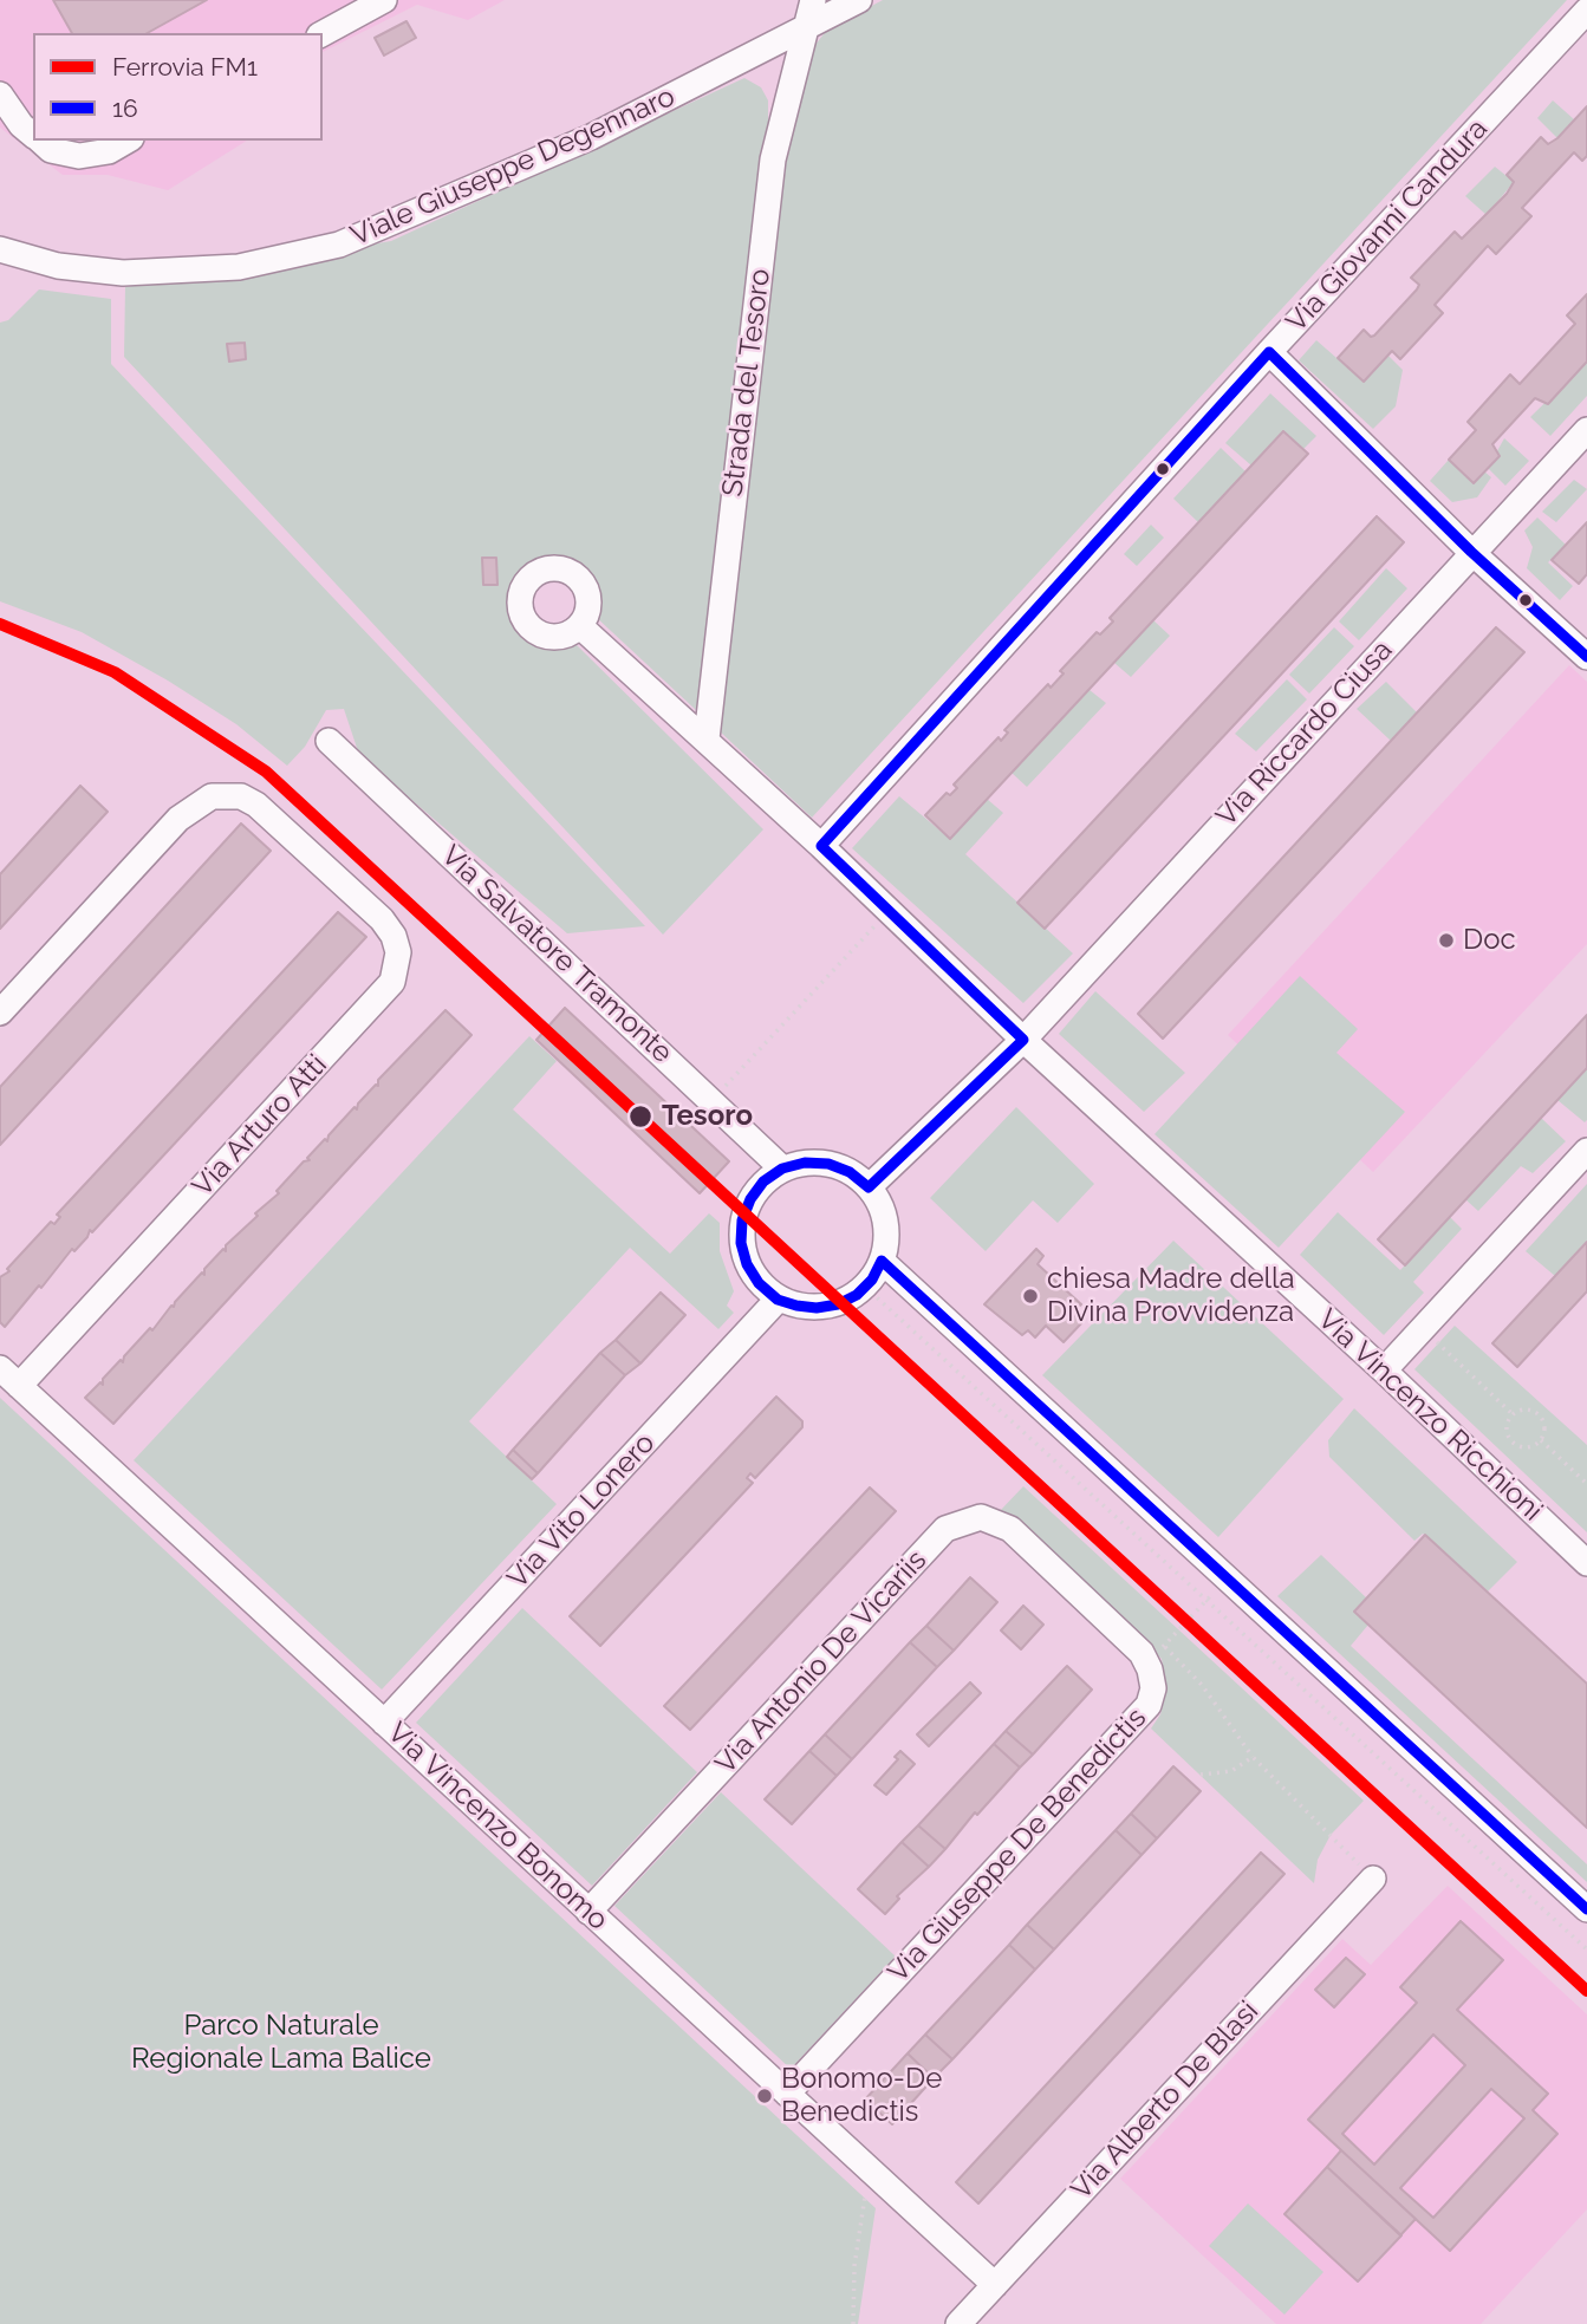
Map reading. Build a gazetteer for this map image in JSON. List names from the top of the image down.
{
  "streets": {
    "street": [
      "Viale Giuseppe Degennaro",
      "Via Giovanni Candura",
      "Strada del Tesoro",
      "Via Riccardo Ciusa",
      "Via Salvatore Tramonte",
      "Via Arturo Atti",
      "Via Vincenzo Ricchioni",
      "Via Vito Lonero",
      "Via Antonio De Vicariis",
      "Via Vincenzo Bonomo",
      "Via Giuseppe De Benedictis",
      "Via Alberto De Blasi"
    ]
  },
  "crossings": [
    ["Viale Giuseppe Degennaro", "Strada del Tesoro"],
    ["Via Giovanni Candura", "Via Vincenzo Ricchioni"],
    ["Strada del Tesoro", "Via Vincenzo Ricchioni"],
    ["Via Riccardo Ciusa", "Via Salvatore Tramonte"],
    ["Via Riccardo Ciusa", "Via Vincenzo Ricchioni"],
    ["Via Riccardo Ciusa", "Via Vito Lonero"],
    ["Via Salvatore Tramonte", "Via Vito Lonero"],
    ["Via Arturo Atti", "Via Vincenzo Bonomo"],
    ["Via Vito Lonero", "Via Vincenzo Bonomo"],
    ["Via Antonio De Vicariis", "Via Vincenzo Bonomo"],
    ["Via Antonio De Vicariis", "Via Giuseppe De Benedictis"],
    ["Via Vincenzo Bonomo", "Via Giuseppe De Benedictis"],
    ["Via Vincenzo Bonomo", "Via Alberto De Blasi"]
  ],
  "parks": ["Parco Naturale Regionale Lama Balice"],
  "places": [
    "Doc",
    "Tesoro",
    "chiesa Madre della Divina Provvidenza",
    "Bonomo-De Benedictis"
  ],
  "lines": ["transit line 16", "rail line FM1"],
  "legend": ["Ferrovia FM1", "16"]
}
